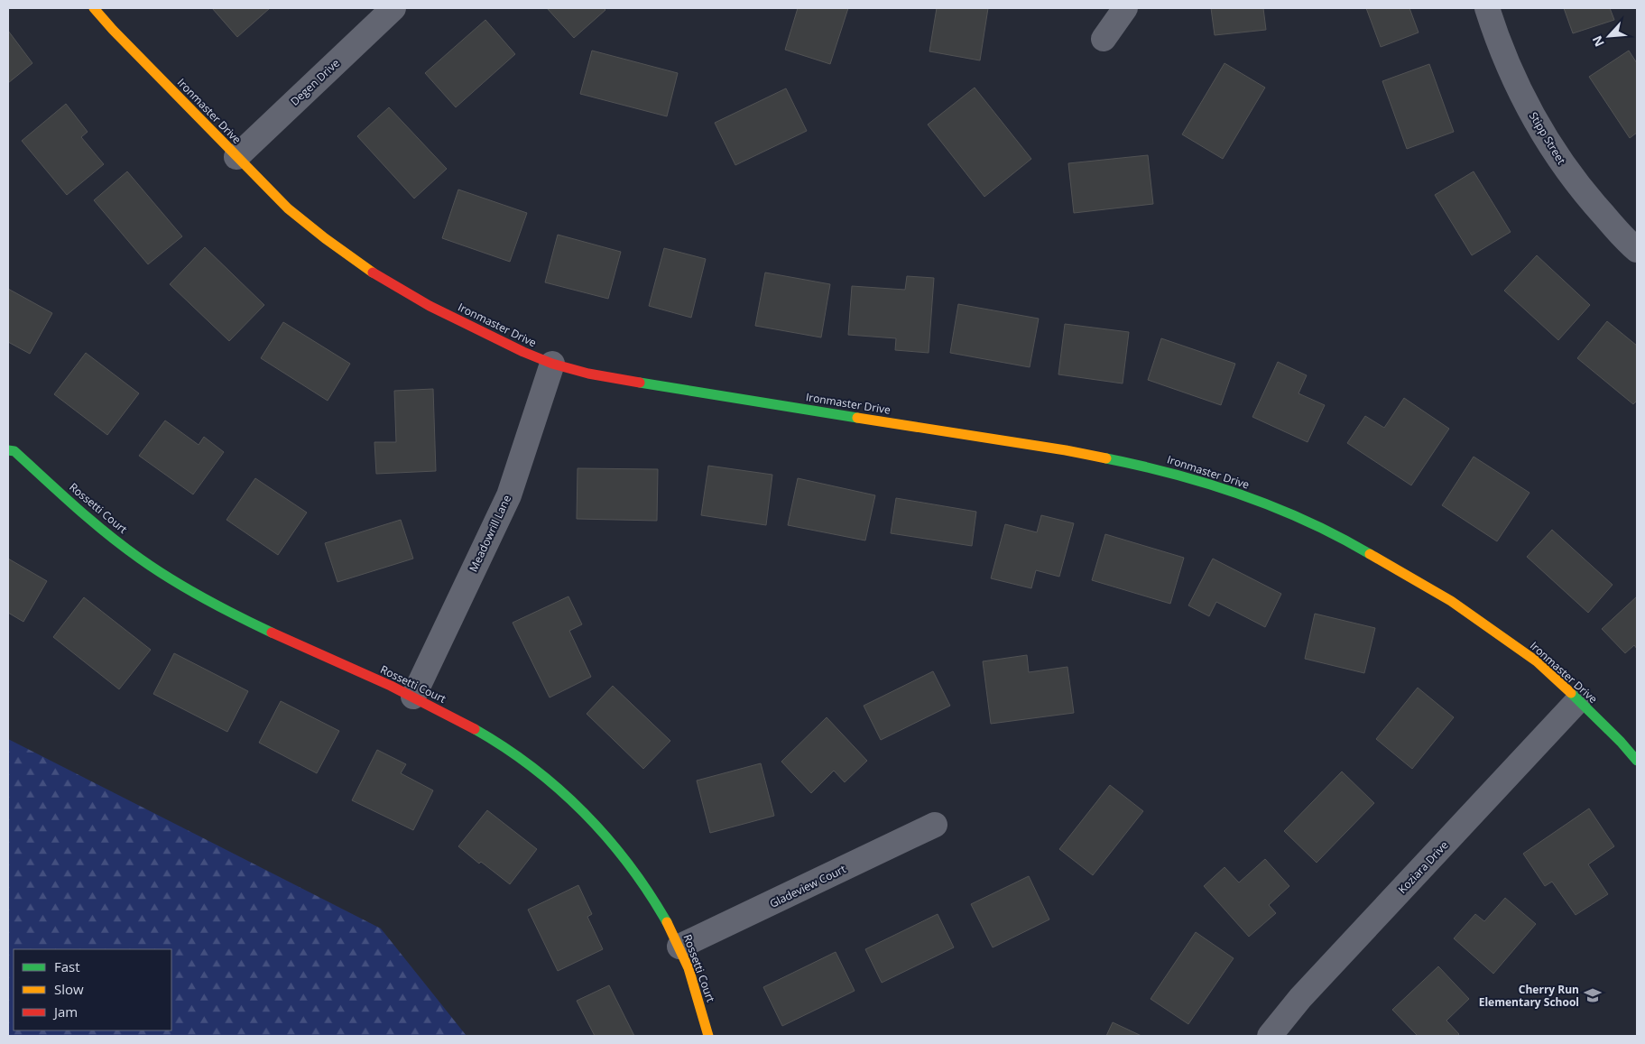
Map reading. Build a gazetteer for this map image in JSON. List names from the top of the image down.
{
  "streets": {
    "street": [
      "Degen Drive",
      "Ironmaster Drive",
      "Stipp Street",
      "Rossetti Court",
      "Meadowrill Lane",
      "Koziara Drive",
      "Gladeview Court"
    ]
  },
  "crossings": [
    ["Degen Drive", "Ironmaster Drive"],
    ["Ironmaster Drive", "Meadowrill Lane"],
    ["Ironmaster Drive", "Koziara Drive"],
    ["Rossetti Court", "Meadowrill Lane"],
    ["Rossetti Court", "Gladeview Court"]
  ],
  "places": {
    "school or university": ["Cherry Run Elementary School"]
  },
  "legend": ["Fast", "Slow", "Jam"],
  "north": "bottom left"
}
